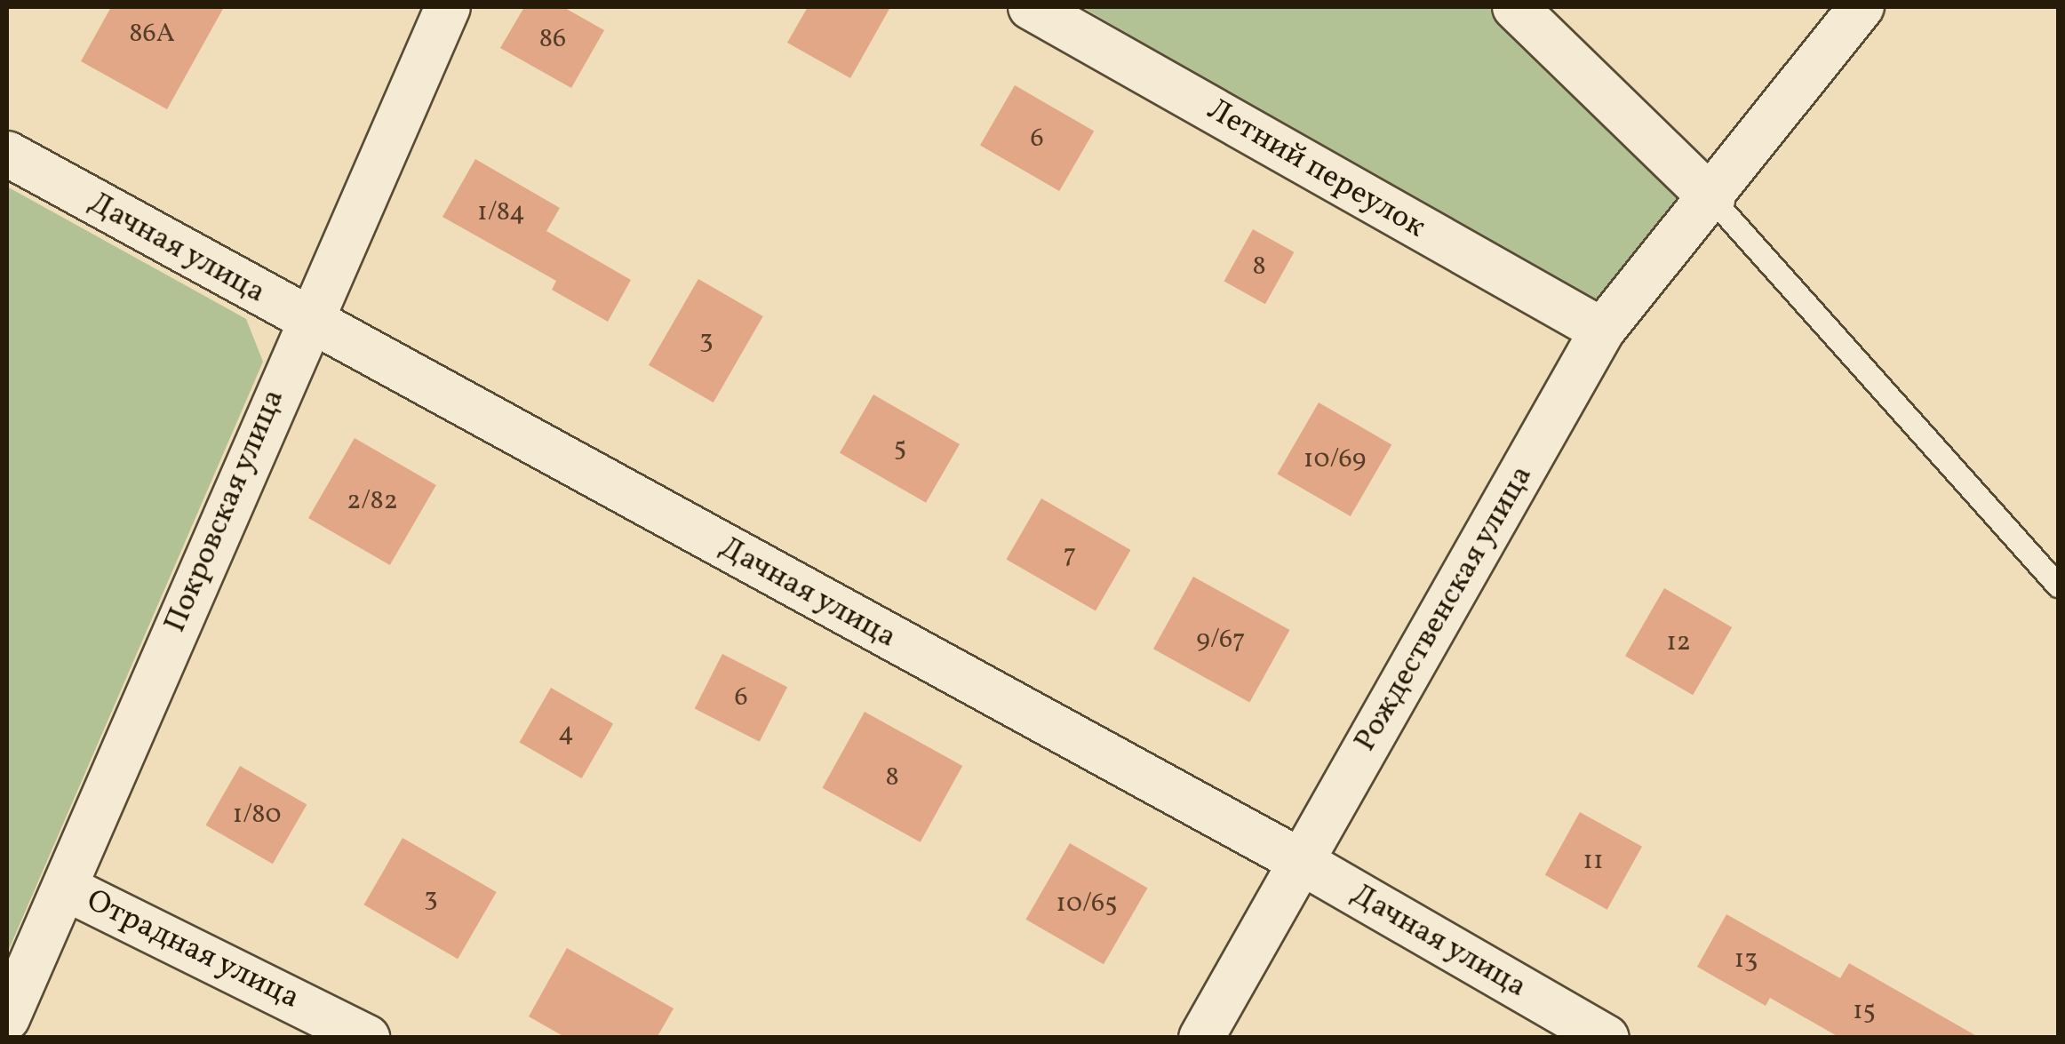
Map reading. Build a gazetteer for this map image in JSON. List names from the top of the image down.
{
  "streets": {
    "street": [
      "Летний переулок",
      "Дачная улица",
      "Покровская улица",
      "Рождественская улица",
      "Отрадная улица"
    ]
  },
  "crossings": [
    ["Летний переулок", "Рождественская улица"],
    ["Дачная улица", "Покровская улица"],
    ["Дачная улица", "Рождественская улица"],
    ["Покровская улица", "Отрадная улица"]
  ],
  "house_numbers": [
    "86А",
    "86",
    "6",
    "1/84",
    "8",
    "3",
    "5",
    "10/69",
    "2/82",
    "7",
    "9/67",
    "12",
    "6",
    "4",
    "8",
    "1/80",
    "11",
    "3",
    "10/65",
    "13",
    "15"
  ]
}
